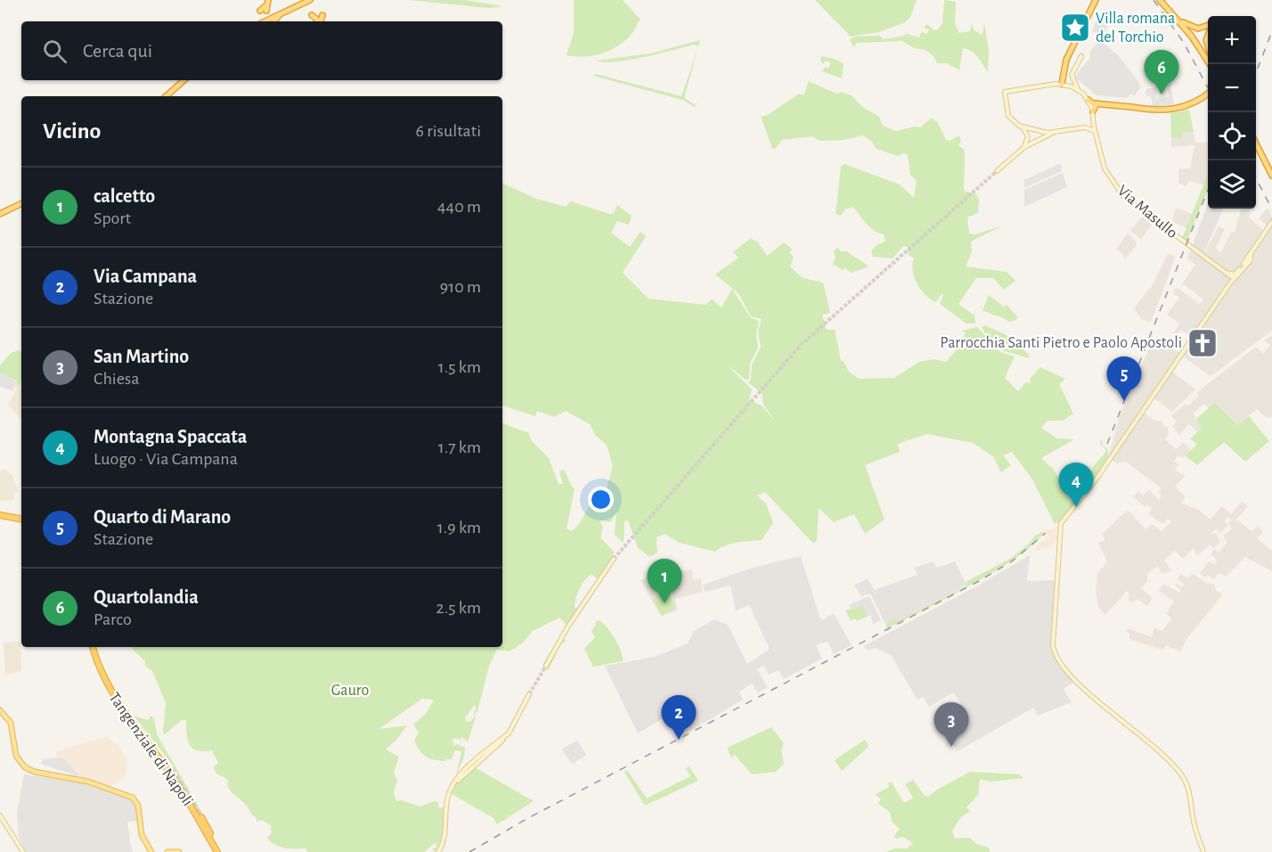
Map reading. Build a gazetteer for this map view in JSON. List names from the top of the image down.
{
  "streets": {
    "highway": ["Tangenziale di Napoli"],
    "main road": ["Via Masullo"]
  },
  "parks": ["Gauro"],
  "places": {
    "place": ["Villa romana del Torchio"],
    "church": ["Parrocchia Santi Pietro e Paolo Apostoli"]
  },
  "page": {
    "map_buttons": ["+", "−"],
    "search": "Cerca qui",
    "pins": [
      "6",
      "5",
      "4",
      "1",
      "2",
      "3"
    ],
    "heading": ["Vicino", "6 risultati"],
    "list": [
      {
        "mark": "1",
        "name": "calcetto",
        "note": "Sport",
        "value": "440 m"
      },
      {
        "mark": "2",
        "name": "Via Campana",
        "note": "Stazione",
        "value": "910 m"
      },
      {
        "mark": "3",
        "name": "San Martino",
        "note": "Chiesa",
        "value": "1.5 km"
      },
      {
        "mark": "4",
        "name": "Montagna Spaccata",
        "note": "Luogo · Via Campana",
        "value": "1.7 km"
      },
      {
        "mark": "5",
        "name": "Quarto di Marano",
        "note": "Stazione",
        "value": "1.9 km"
      },
      {
        "mark": "6",
        "name": "Quartolandia",
        "note": "Parco",
        "value": "2.5 km"
      }
    ]
  }
}
